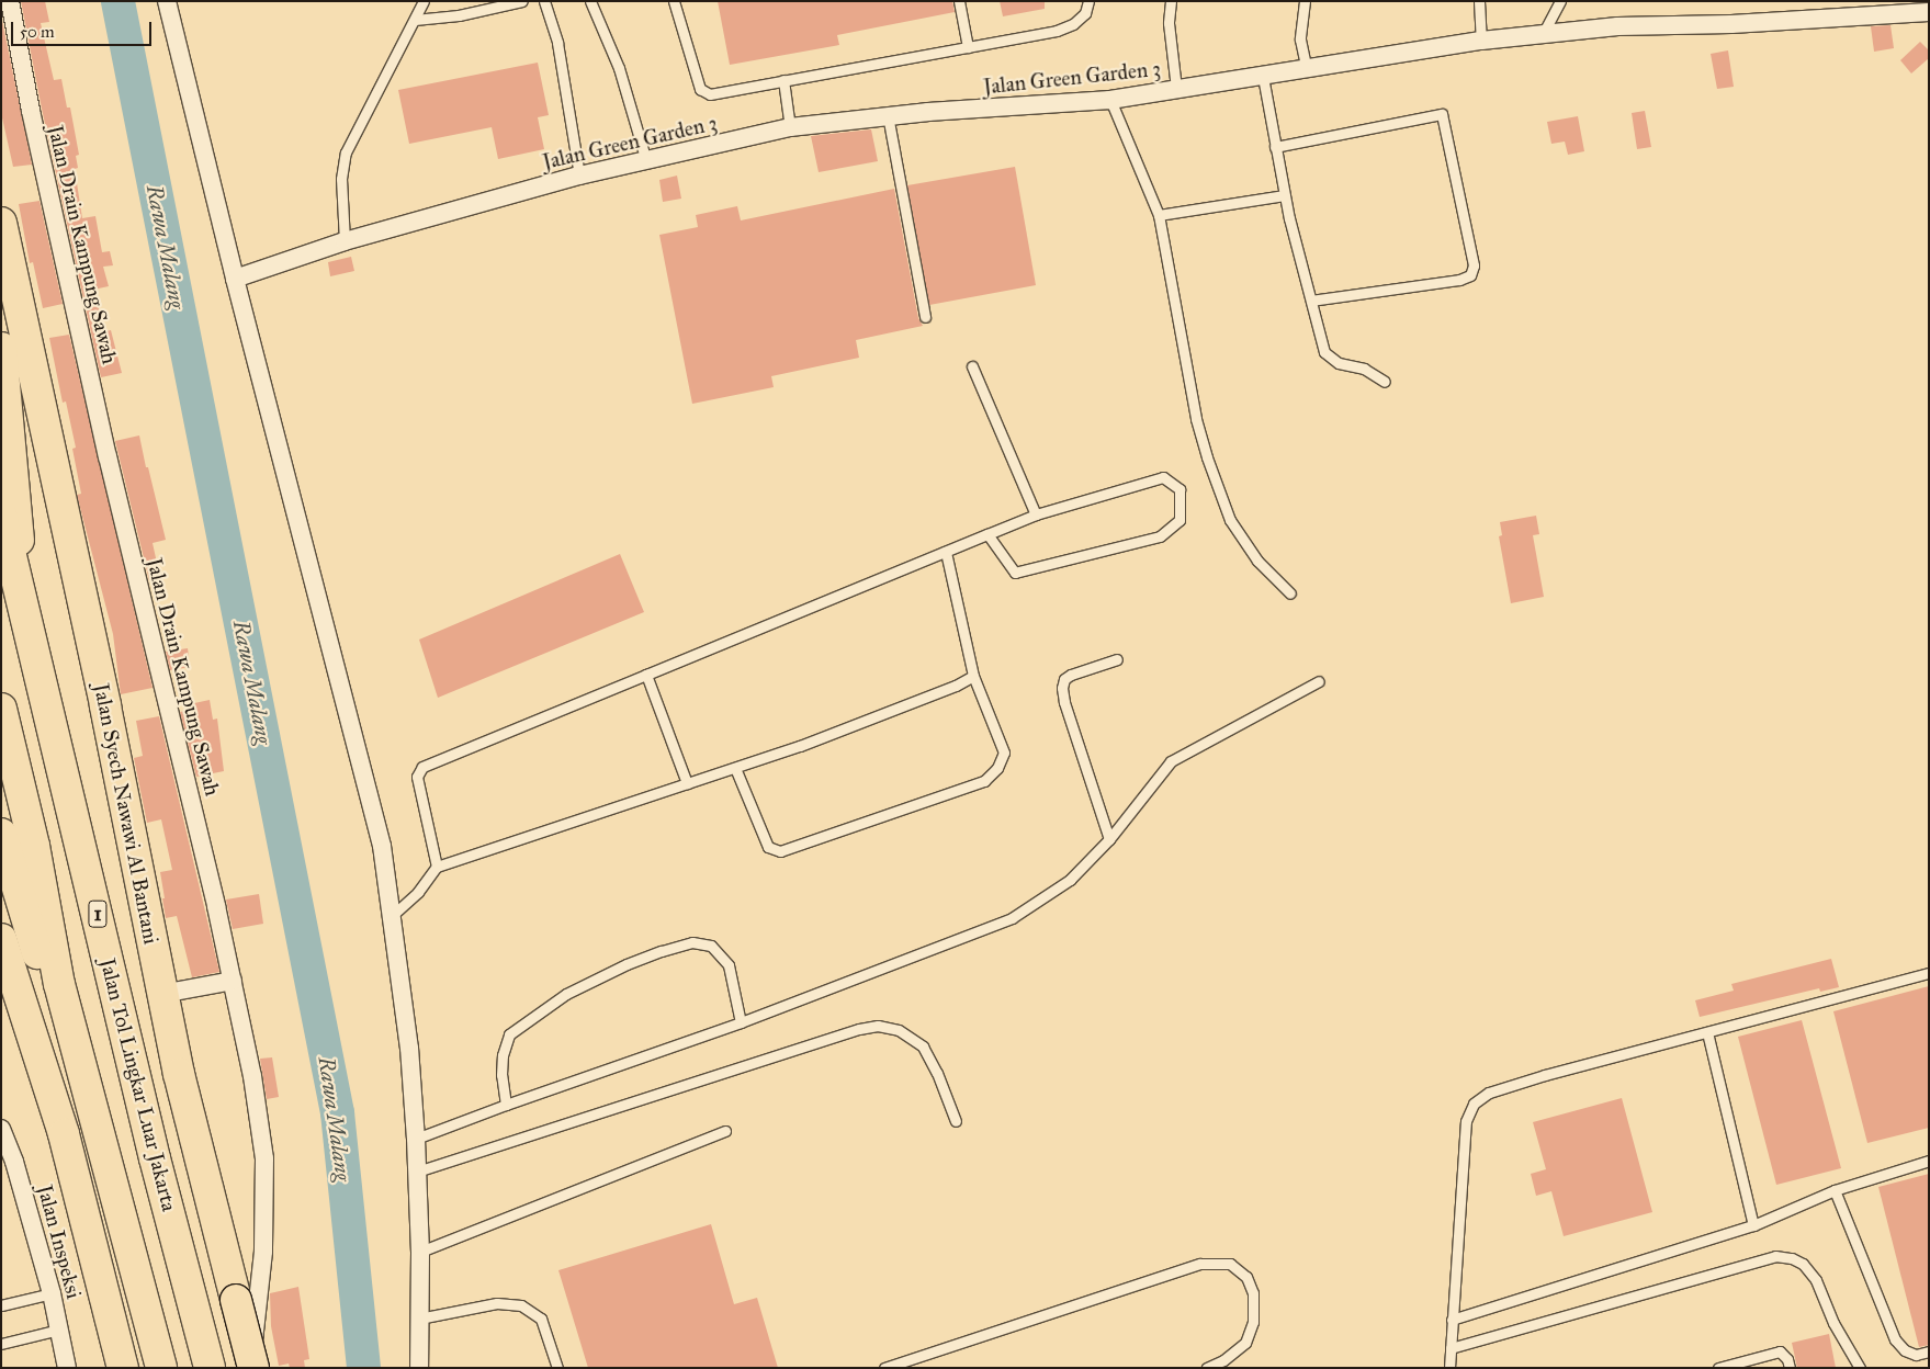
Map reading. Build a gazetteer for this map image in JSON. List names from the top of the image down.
{
  "streets": {
    "highway": ["Jalan Syech Nawawi Al Bantani", "1", "Jalan Tol Lingkar Luar Jakarta"],
    "street": ["Jalan Green Garden 3", "Jalan Drain Kampung Sawah", "Jalan Inspeksi"]
  },
  "crossings": [
    ["Jalan Drain Kampung Sawah", "Jalan Syech Nawawi Al Bantani"]
  ],
  "water": ["Rawa Malang"],
  "scale_bar": "50 m"
}
